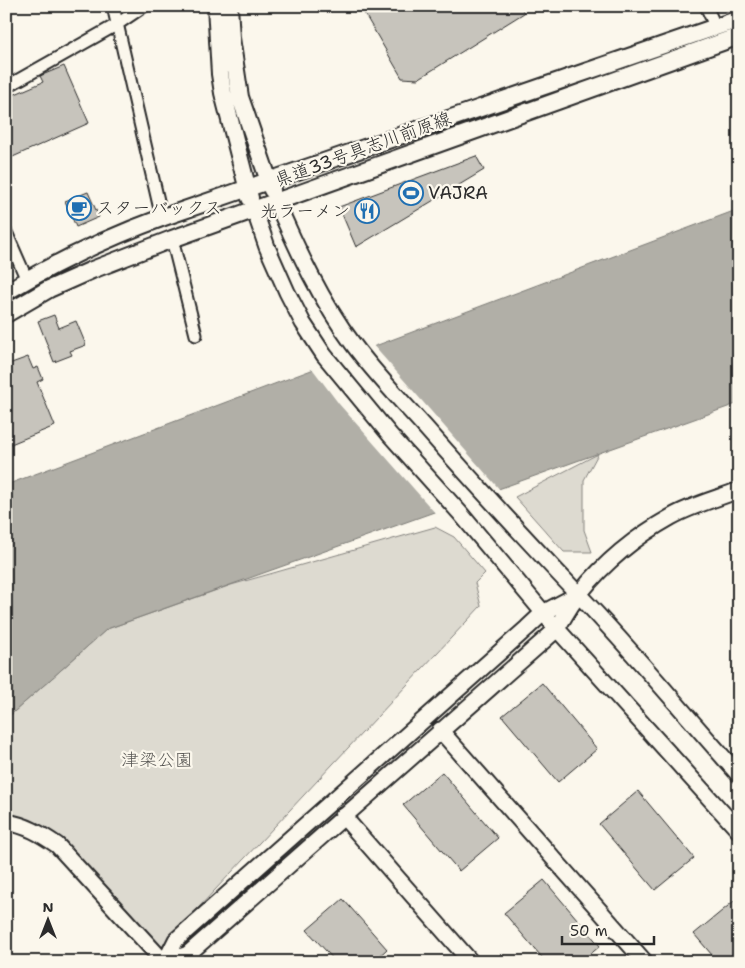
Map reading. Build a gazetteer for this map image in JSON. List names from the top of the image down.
{
  "streets": {
    "main road": ["県道33号具志川前原線"]
  },
  "parks": ["津梁公園"],
  "places": {
    "sports": ["VAJRA"],
    "cafe": ["スターバックス"],
    "restaurant": ["光ラーメン"]
  },
  "scale_bar": "50 m",
  "north": "top"
}
